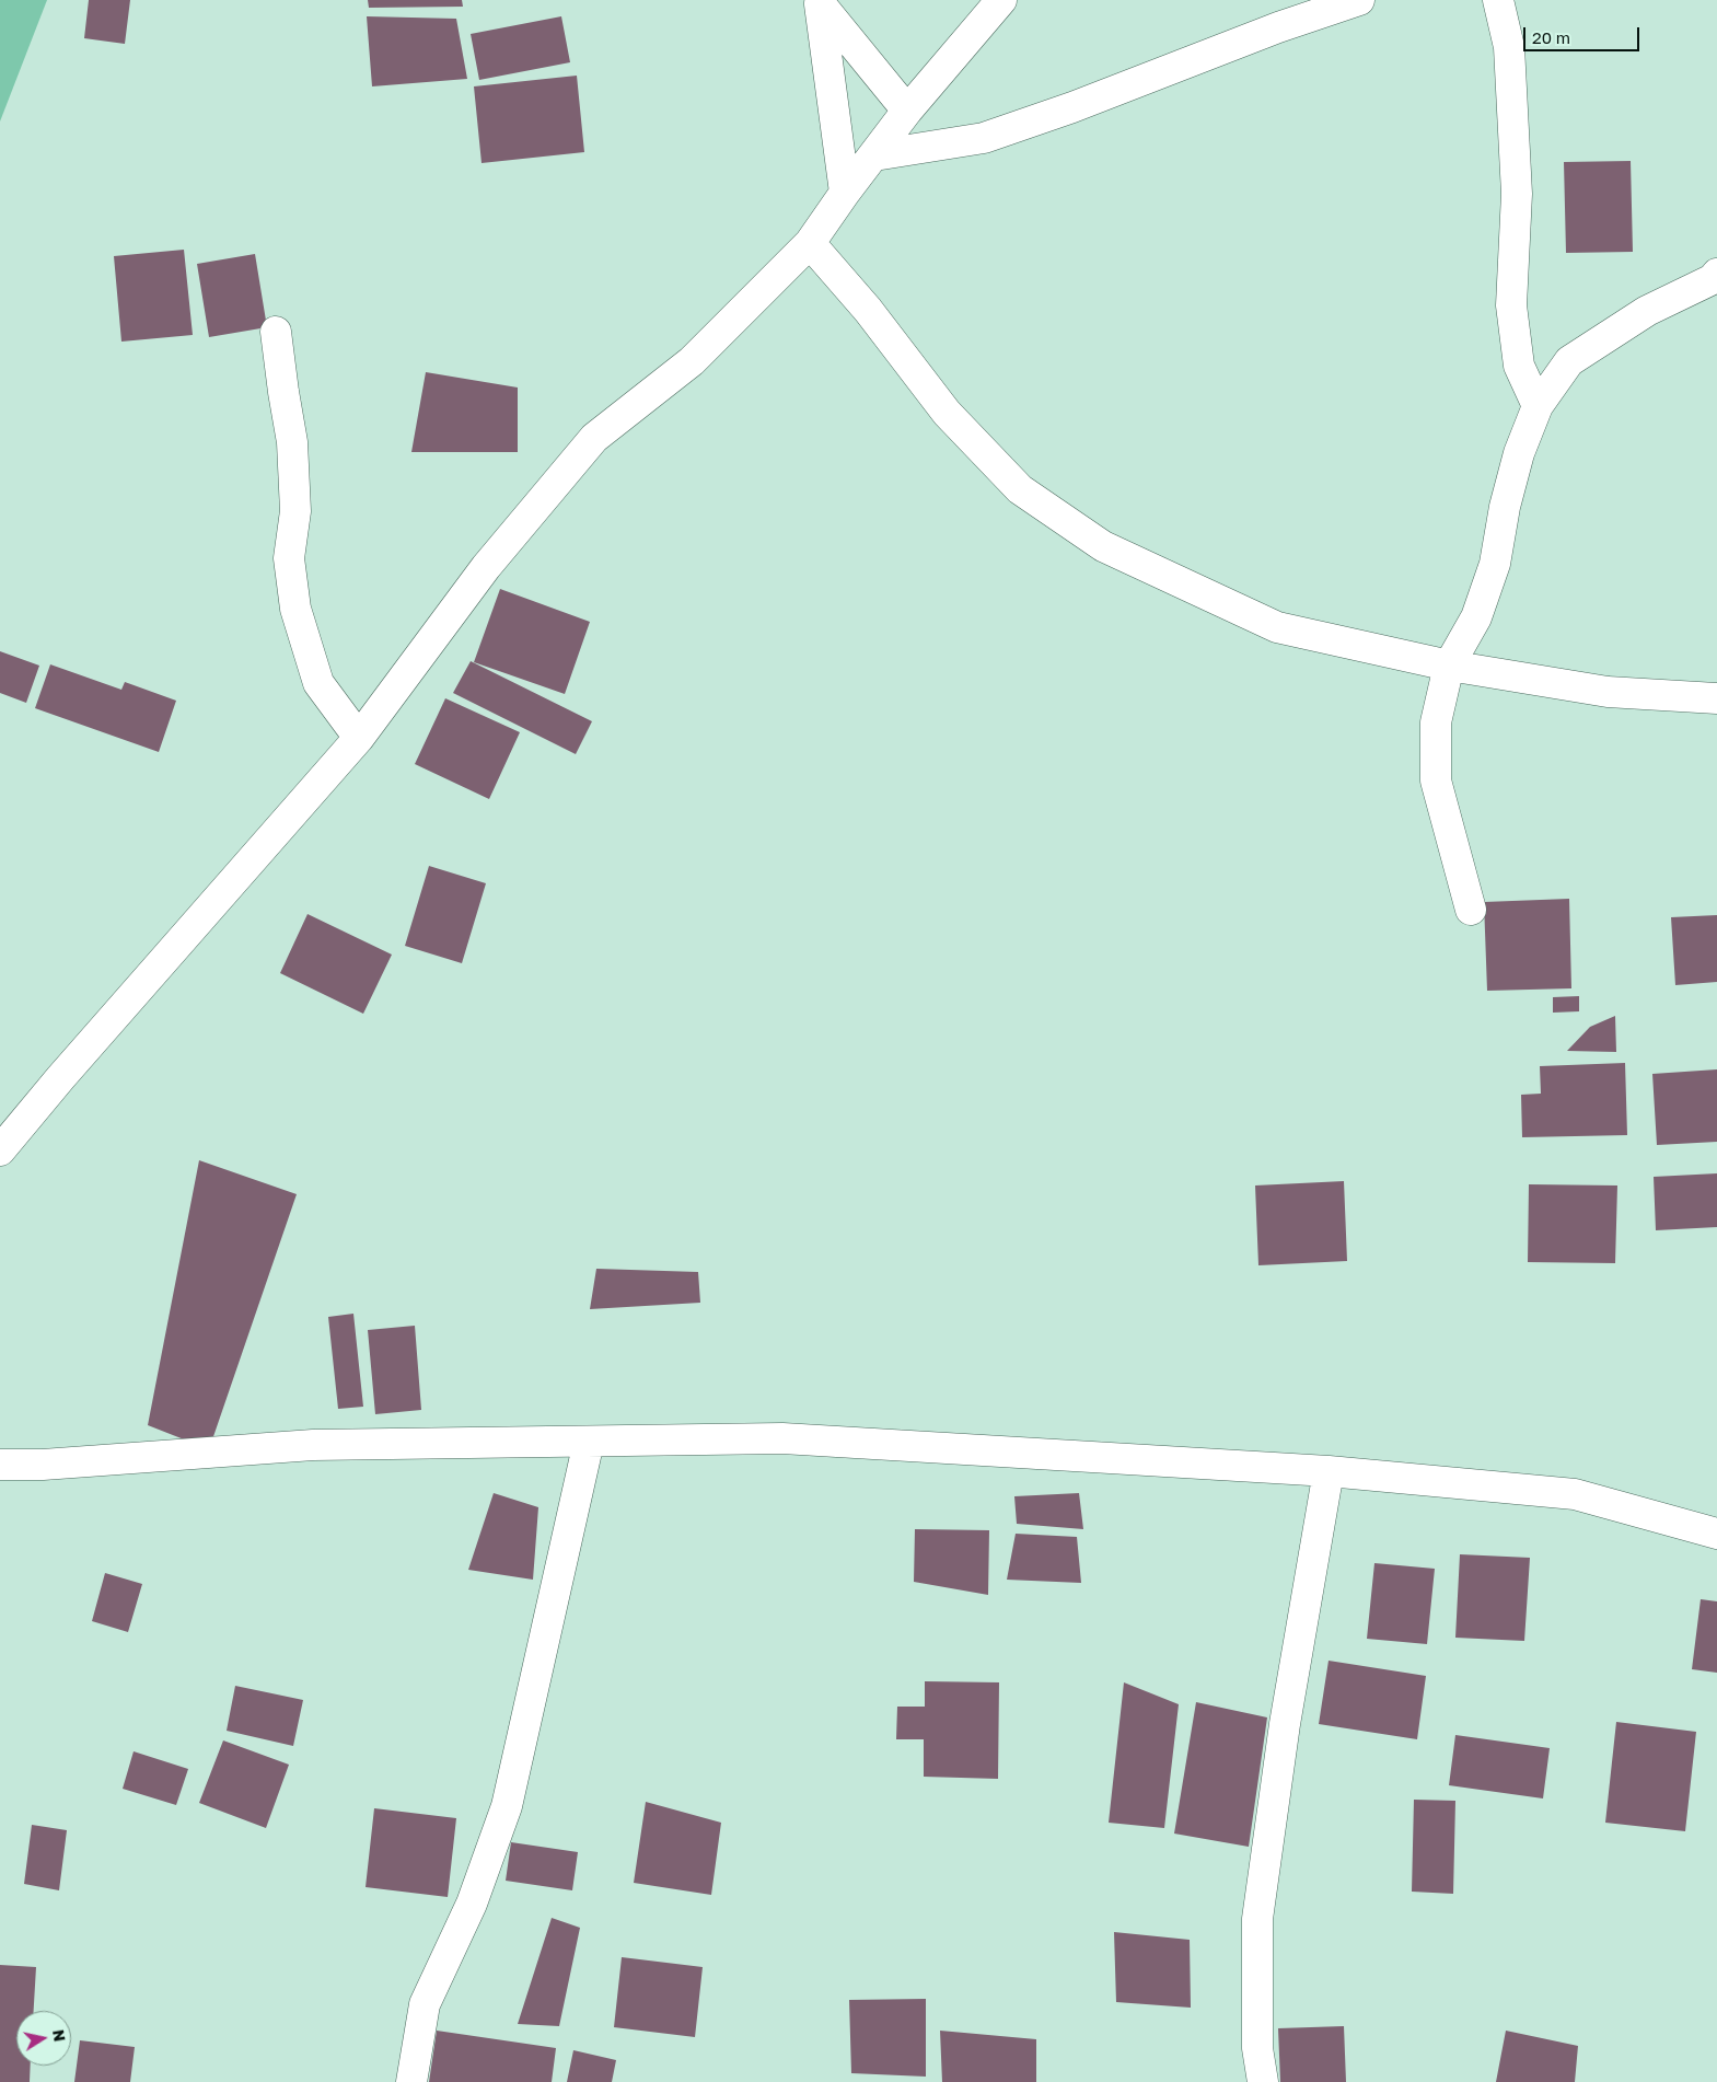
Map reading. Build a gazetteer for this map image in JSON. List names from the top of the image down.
{
  "scale_bar": "20 m",
  "north": "right"
}
